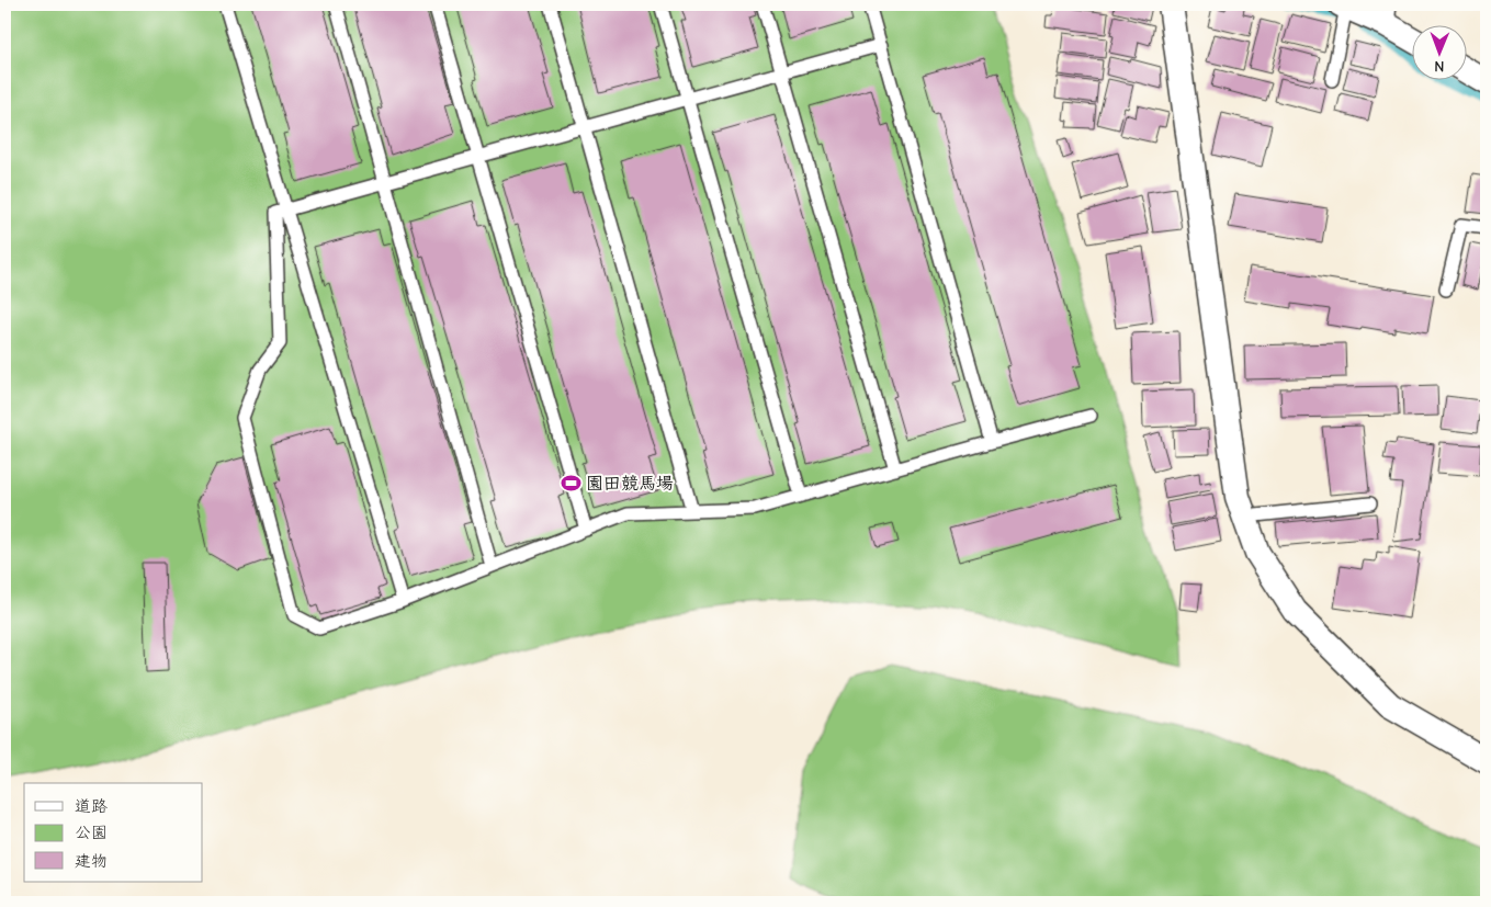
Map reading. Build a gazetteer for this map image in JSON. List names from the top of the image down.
{
  "places": {
    "sports": ["園田競馬場"]
  },
  "legend": ["道路", "公園", "建物"],
  "north": "bottom"
}
